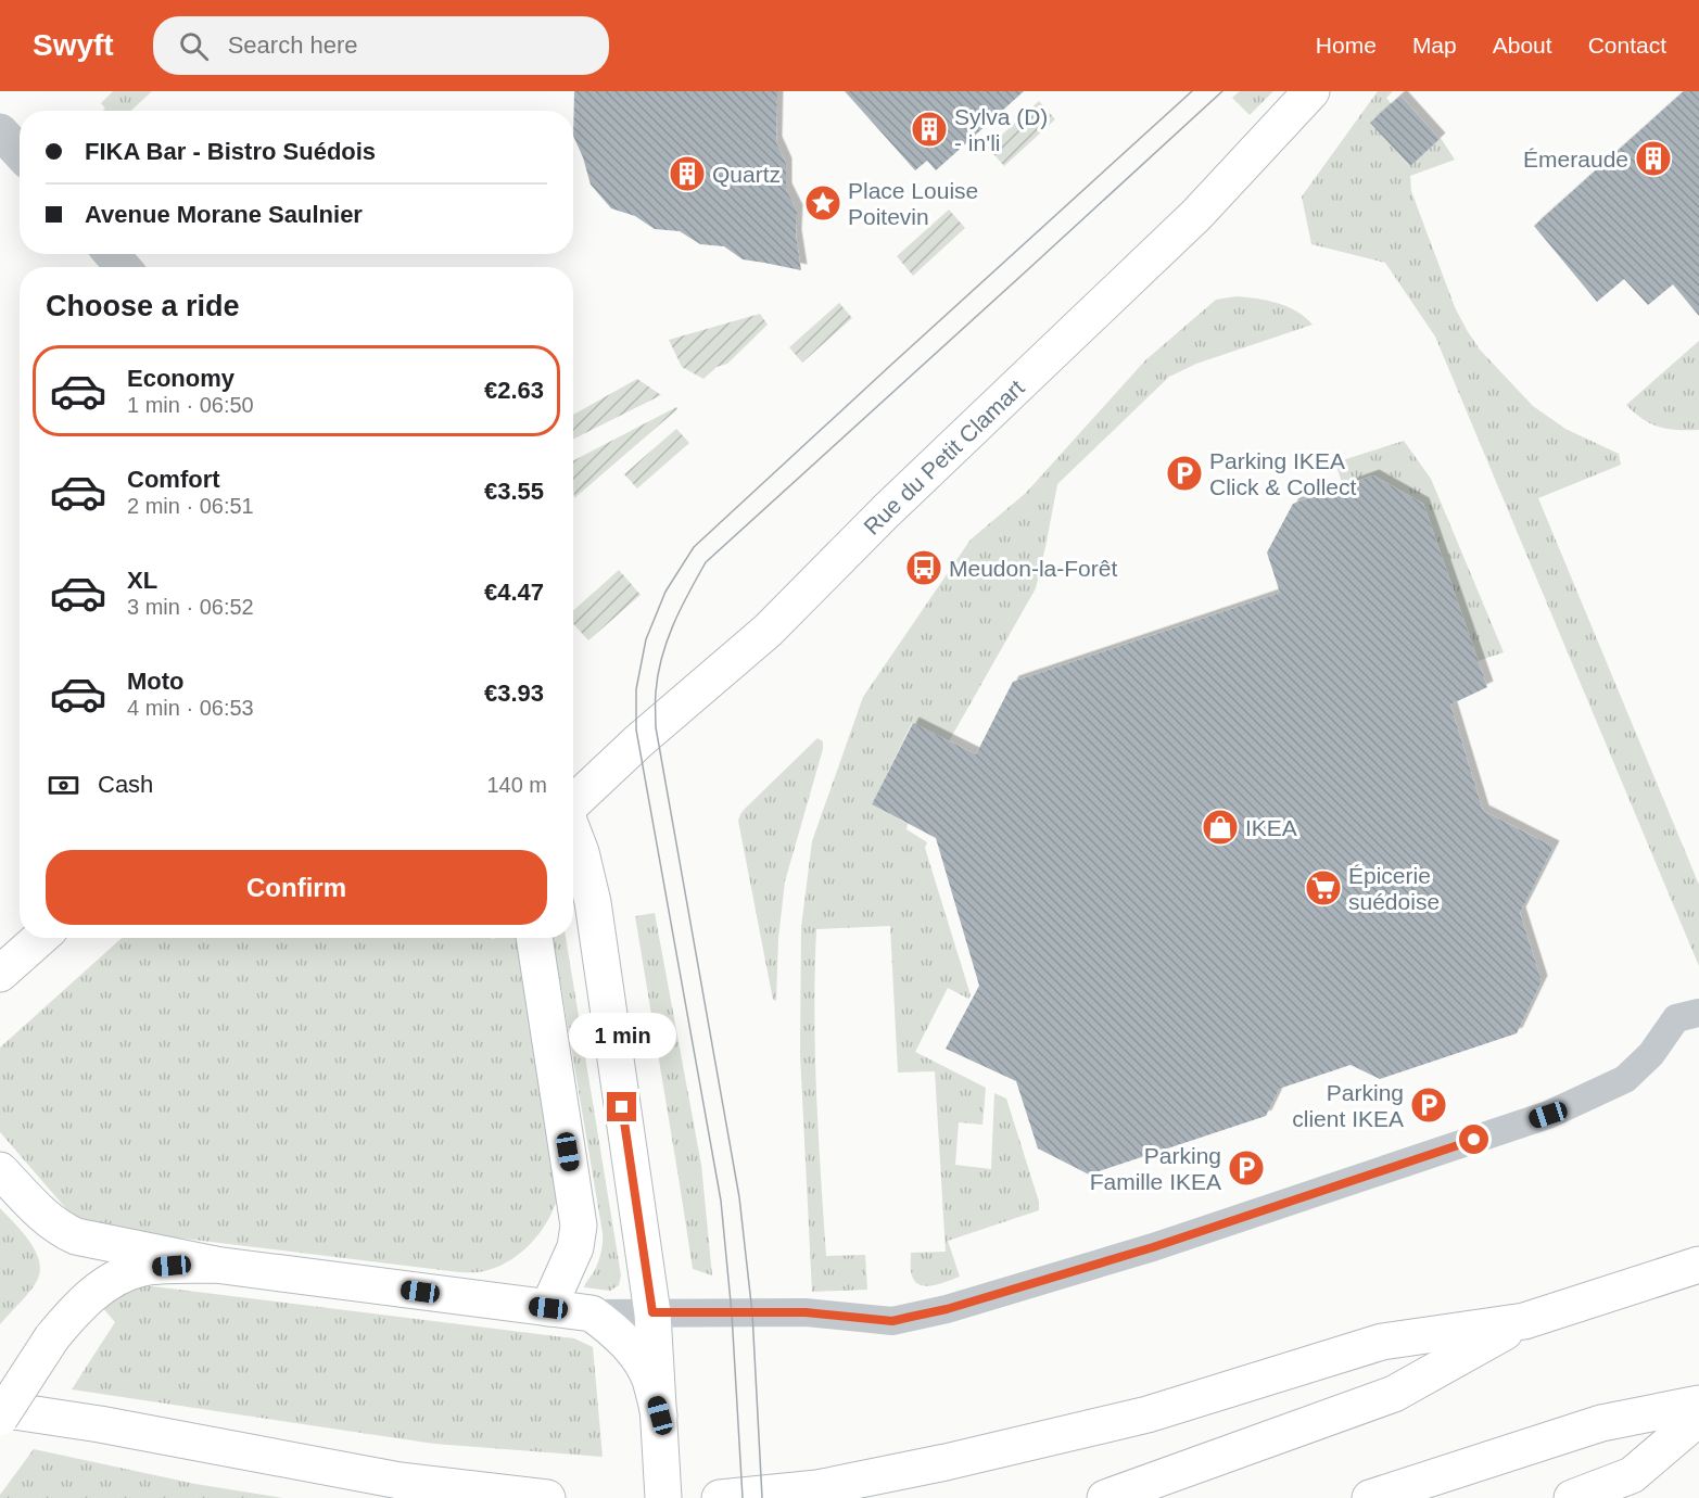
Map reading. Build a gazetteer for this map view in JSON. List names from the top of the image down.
{
  "streets": {
    "main road": ["Rue du Petit Clamart"]
  },
  "places": {
    "building": ["Sylva (D) - in'li", "Émeraude", "Quartz"],
    "place": ["Place Louise Poitevin"],
    "parking": ["Parking IKEA Click & Collect", "Parking client IKEA", "Parking Famille IKEA"],
    "bus stop": ["Meudon-la-Forêt"],
    "shop": ["IKEA"],
    "supermarket": ["Épicerie suédoise"]
  },
  "page": {
    "header": "Swyft",
    "search": "Search here",
    "nav": [
      "Home",
      "Map",
      "About",
      "Contact"
    ],
    "banner": ["FIKA Bar - Bistro Suédois", "Avenue Morane Saulnier"],
    "heading": "Choose a ride",
    "list": [
      {
        "name": "Economy",
        "note": "1 min · 06:50",
        "value": "€2.63"
      },
      {
        "name": "Comfort",
        "note": "2 min · 06:51",
        "value": "€3.55"
      },
      {
        "name": "XL",
        "note": "3 min · 06:52",
        "value": "€4.47"
      },
      {
        "name": "Moto",
        "note": "4 min · 06:53",
        "value": "€3.93"
      }
    ],
    "pay": ["Cash", "140 m"],
    "buttons": "Confirm",
    "bubble": "1 min"
  }
}
